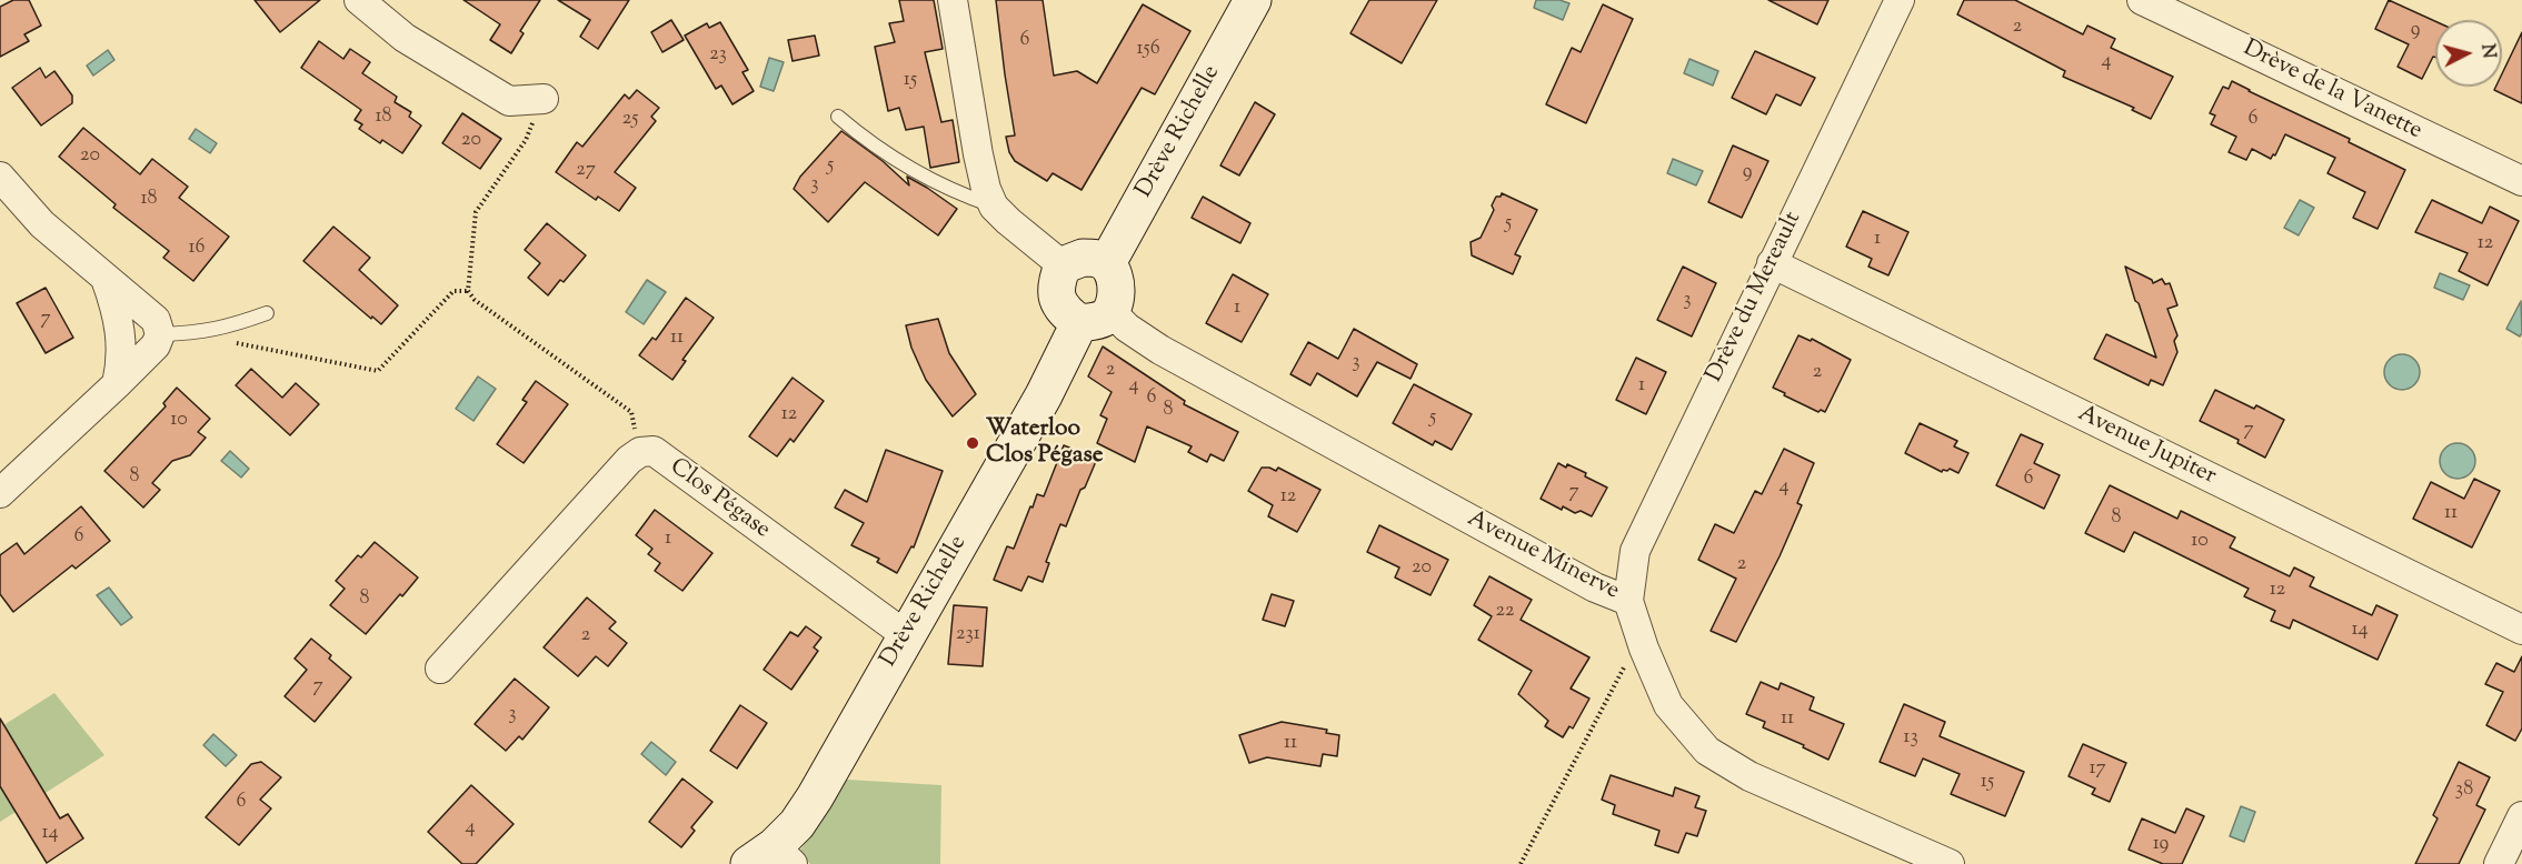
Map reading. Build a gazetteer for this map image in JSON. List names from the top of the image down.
{
  "streets": {
    "street": [
      "Drève de la Vanette",
      "Drève Richelle",
      "Drève du Mereault",
      "Avenue Jupiter",
      "Clos Pégase",
      "Avenue Minerve"
    ]
  },
  "crossings": [
    ["Drève Richelle", "Clos Pégase"],
    ["Drève Richelle", "Avenue Minerve"],
    ["Drève du Mereault", "Avenue Jupiter"],
    ["Drève du Mereault", "Avenue Minerve"]
  ],
  "places": ["Waterloo Clos Pégase"],
  "house_numbers": [
    "2",
    "9",
    "6",
    "156",
    "23",
    "4",
    "15",
    "18",
    "25",
    "6",
    "20",
    "20",
    "5",
    "27",
    "9",
    "3",
    "18",
    "5",
    "1",
    "12",
    "16",
    "3",
    "1",
    "7",
    "11",
    "3",
    "2",
    "2",
    "4",
    "1",
    "6",
    "8",
    "12",
    "5",
    "10",
    "7",
    "8",
    "6",
    "4",
    "7",
    "12",
    "11",
    "8",
    "6",
    "1",
    "10",
    "2",
    "20",
    "12",
    "8",
    "22",
    "14",
    "231",
    "2",
    "7",
    "3",
    "11",
    "13",
    "11",
    "17",
    "15",
    "38",
    "6",
    "4",
    "14",
    "19"
  ],
  "north": "right"
}
